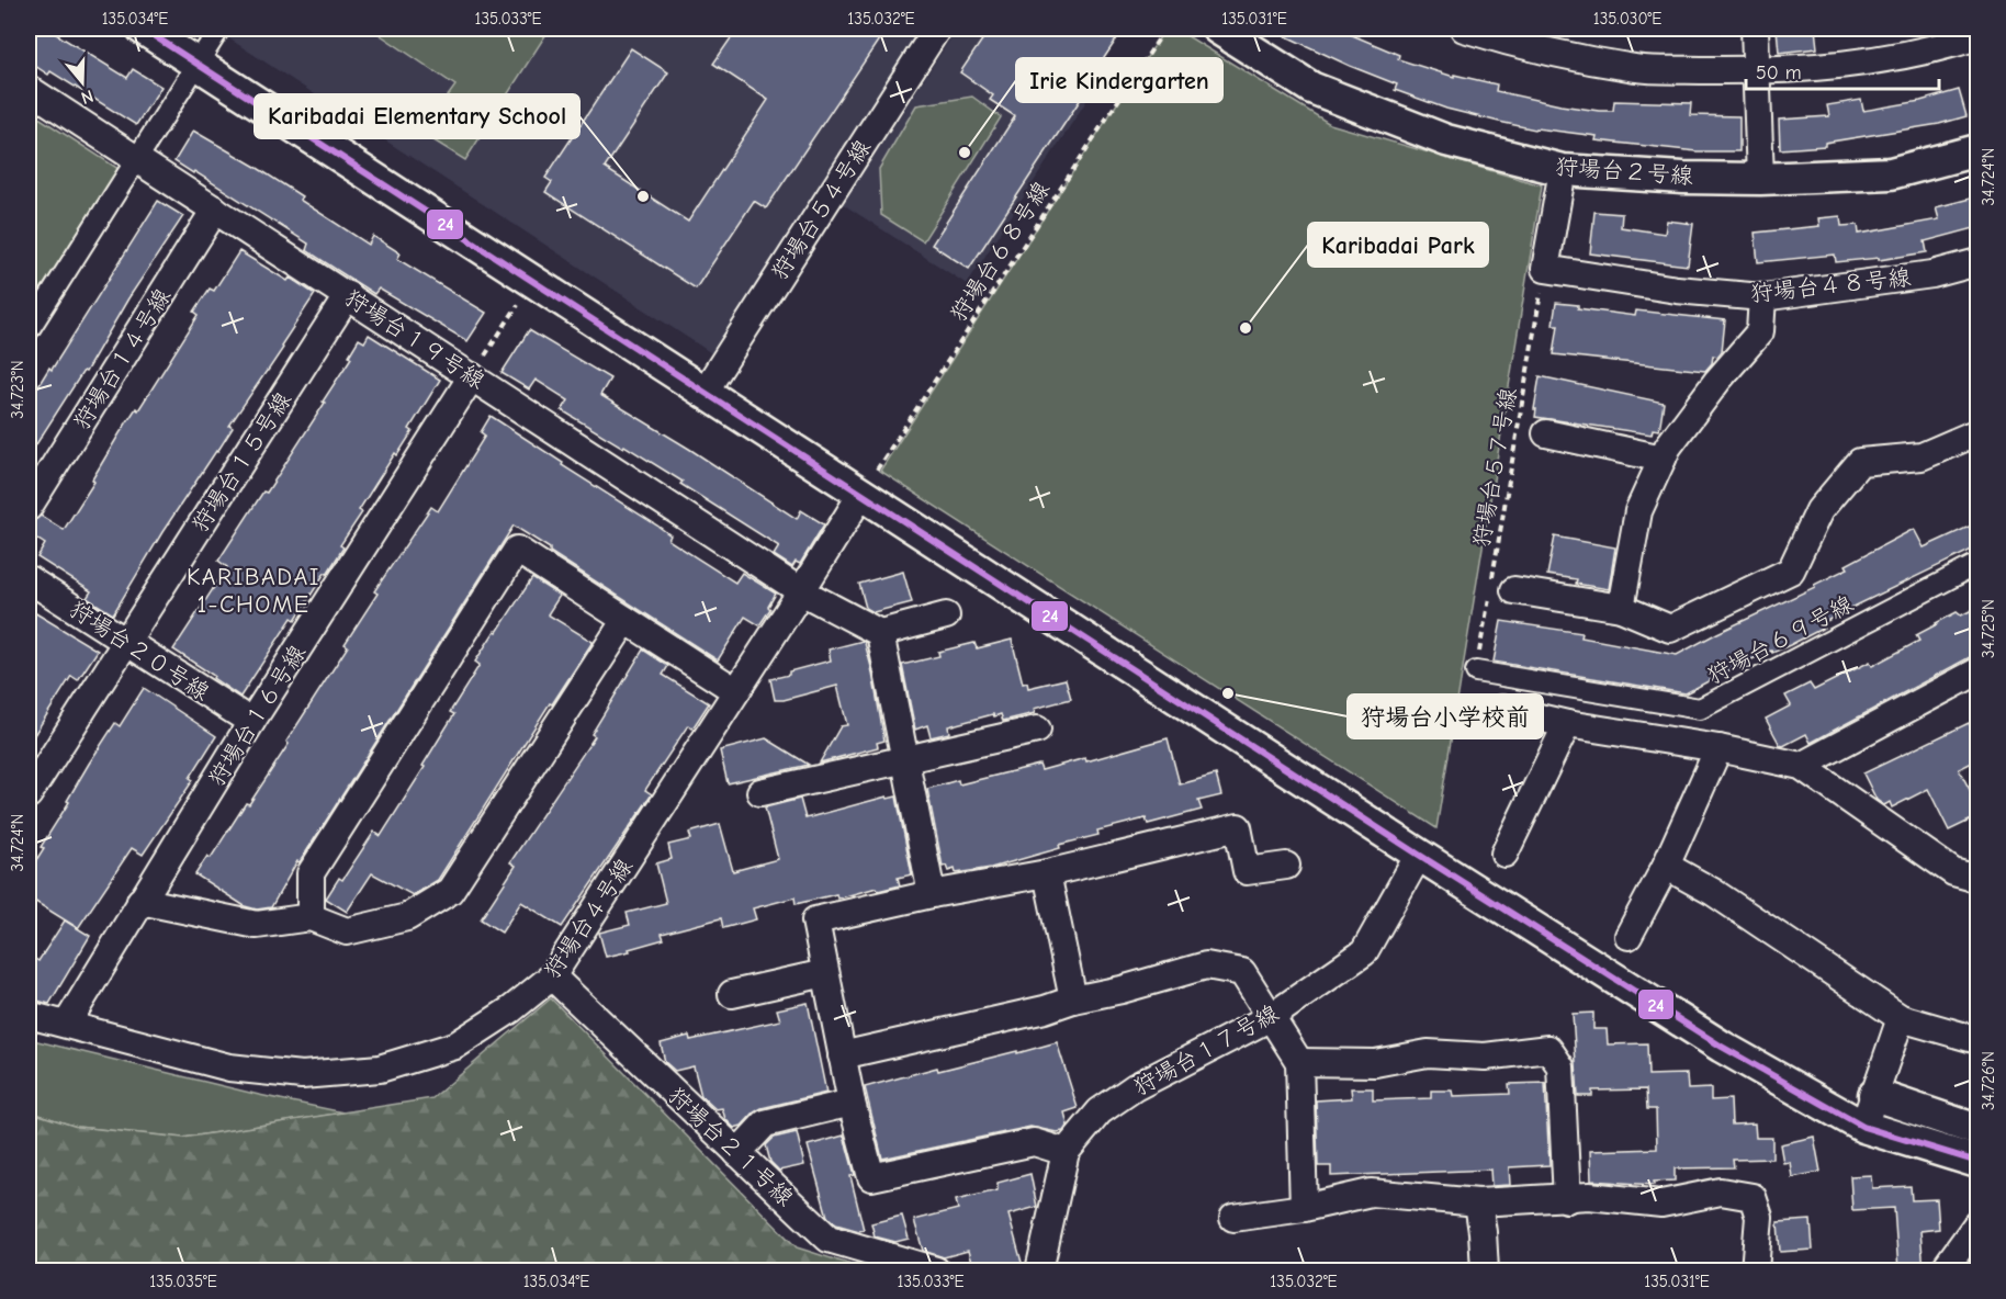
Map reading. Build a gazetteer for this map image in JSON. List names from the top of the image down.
{
  "streets": {
    "street": [
      "狩場台２号線",
      "狩場台５４号線",
      "狩場台４８号線",
      "狩場台１９号線",
      "狩場台１４号線",
      "狩場台１５号線",
      "狩場台６９号線",
      "狩場台２０号線",
      "狩場台１６号線",
      "狩場台４号線",
      "狩場台１７号線",
      "狩場台２１号線"
    ],
    "path": ["狩場台６８号線", "狩場台５７号線"]
  },
  "crossings": [
    ["狩場台６８号線", "狩場台４号線"],
    ["狩場台４８号線", "狩場台５７号線"],
    ["狩場台１９号線", "狩場台１４号線"],
    ["狩場台１９号線", "狩場台１５号線"],
    ["狩場台１９号線", "狩場台１６号線"],
    ["狩場台１９号線", "狩場台４号線"],
    ["狩場台１５号線", "狩場台２０号線"],
    ["狩場台５７号線", "狩場台６９号線"],
    ["狩場台２０号線", "狩場台１６号線"],
    ["狩場台１６号線", "狩場台４号線"],
    ["狩場台４号線", "狩場台２１号線"]
  ],
  "districts": ["KARIBADAI 1-CHOME"],
  "places": [
    "Irie Kindergarten",
    "Karibadai Elementary School",
    "Karibadai Park",
    "狩場台小学校前"
  ],
  "lines": ["transit line 24"],
  "scale_bar": "50 m",
  "north": "bottom",
  "coordinates": [
    "135.034°E",
    "135.033°E",
    "135.032°E",
    "135.031°E",
    "135.030°E",
    "34.724°N",
    "34.723°N",
    "34.725°N",
    "34.726°N",
    "135.035°E"
  ]
}
